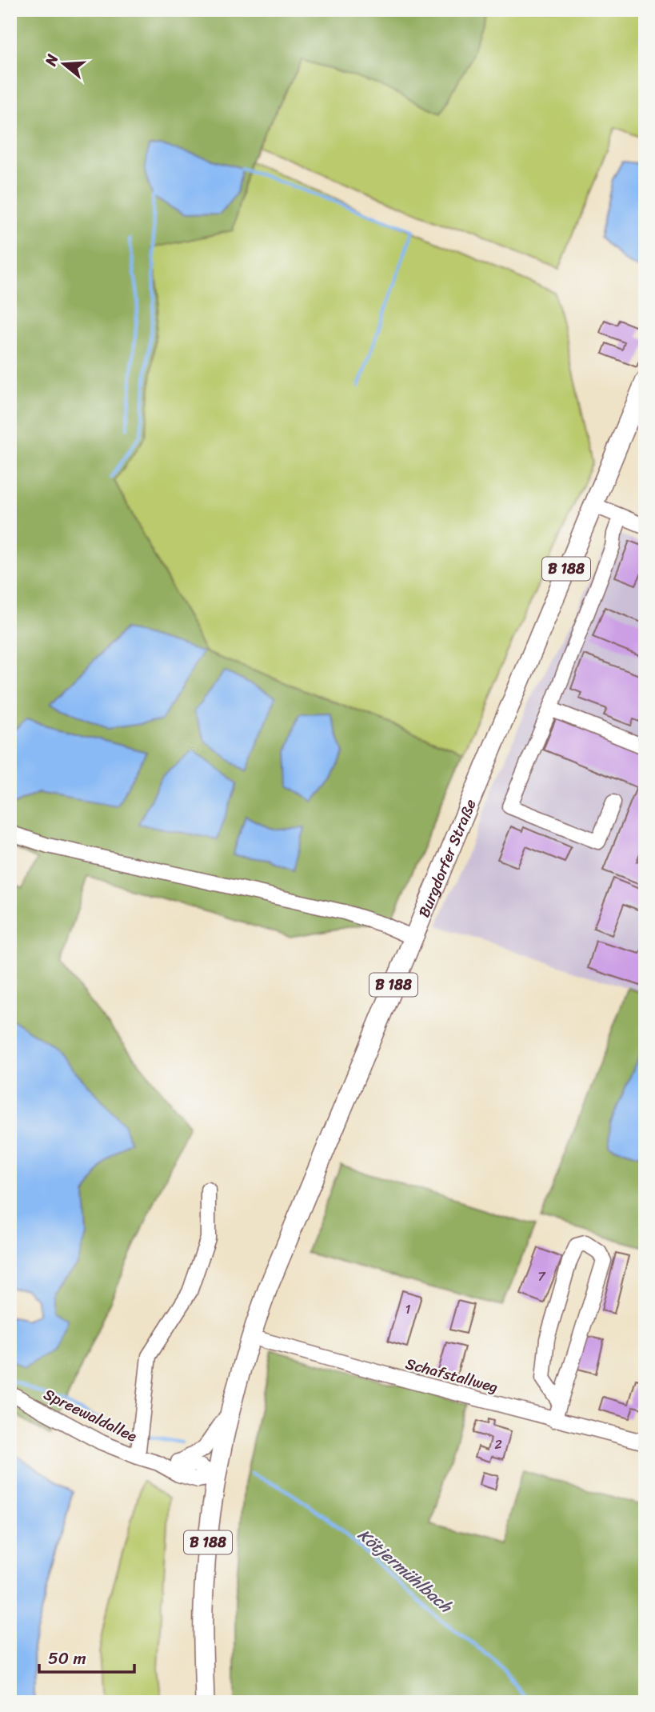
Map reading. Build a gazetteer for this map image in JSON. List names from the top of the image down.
{
  "streets": {
    "main road": ["B 188", "Burgdorfer Straße"],
    "street": ["Schafstallweg", "Spreewaldallee"]
  },
  "crossings": [
    ["B 188", "Burgdorfer Straße"],
    ["B 188", "Schafstallweg"],
    ["B 188", "Spreewaldallee"],
    ["Burgdorfer Straße", "Schafstallweg"]
  ],
  "water": ["Kötjermühlbach"],
  "house_numbers": ["7", "1", "2"],
  "scale_bar": "50 m",
  "north": "left"
}
